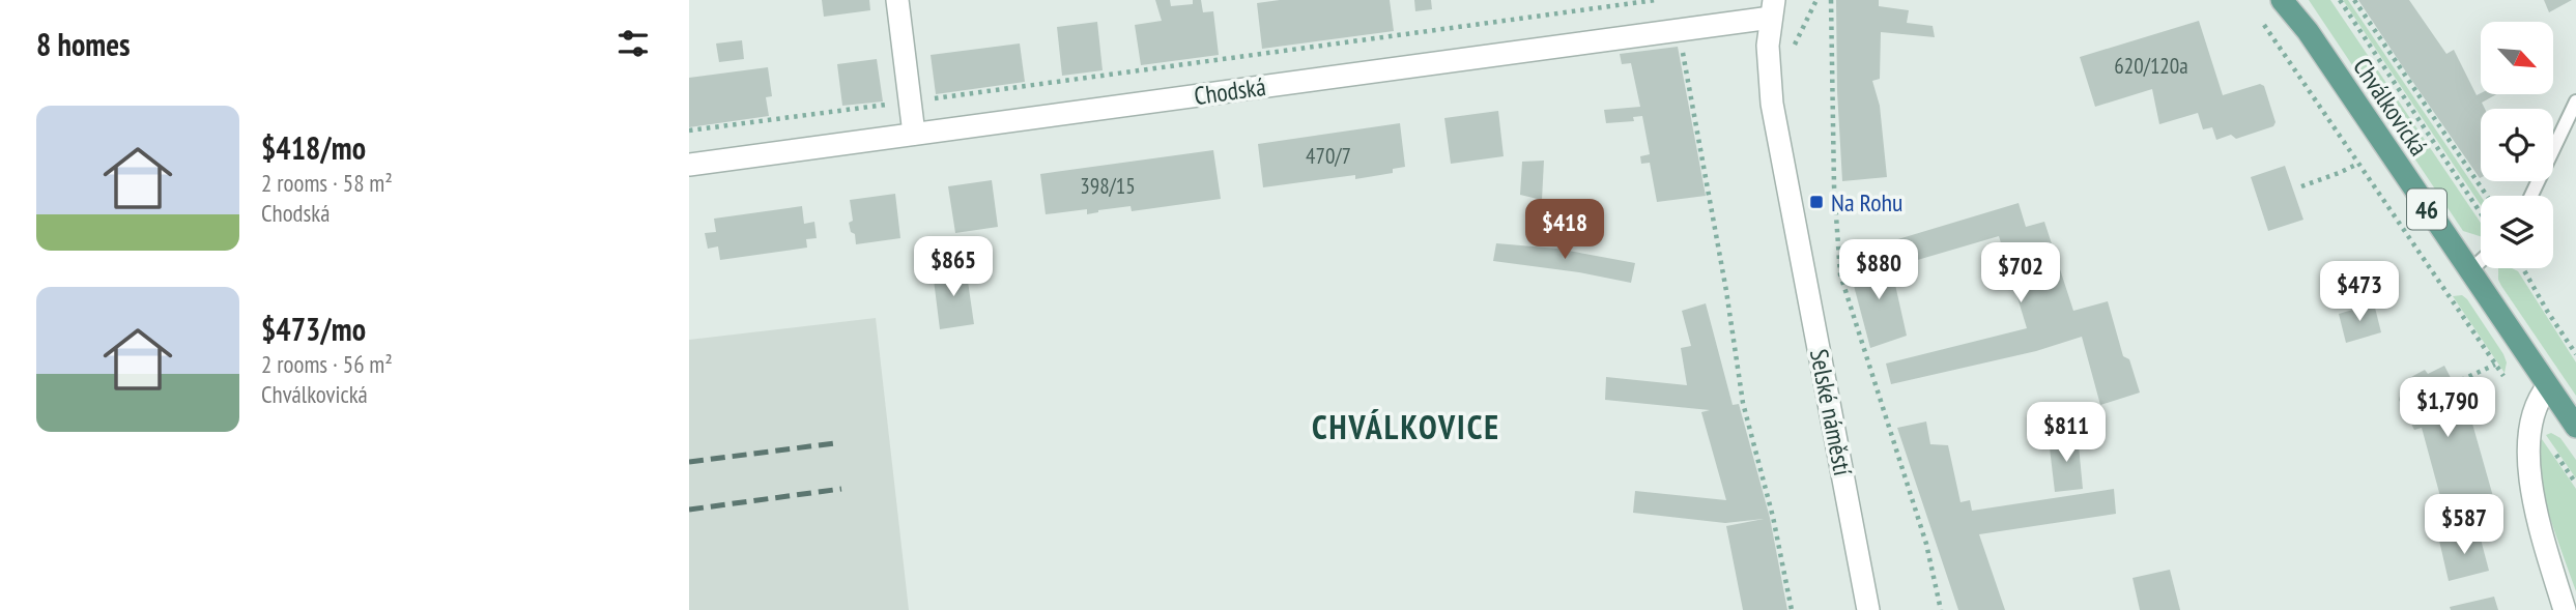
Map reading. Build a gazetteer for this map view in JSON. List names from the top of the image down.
{
  "streets": {
    "main road": ["Chválkovická", "46"],
    "street": ["Chodská", "Selské náměstí"]
  },
  "crossings": [
    ["Chodská", "Selské náměstí"]
  ],
  "districts": ["CHVÁLKOVICE"],
  "places": {
    "transit": ["Na Rohu"]
  },
  "house_numbers": ["620/120a", "470/7", "398/15"],
  "north": "bottom right",
  "page": {
    "heading": "8 homes",
    "list": [
      {
        "name": "$418/mo",
        "note": "2 rooms · 58 m² · Chodská"
      },
      {
        "name": "$473/mo",
        "note": "2 rooms · 56 m² · Chválkovická"
      }
    ],
    "price": [
      "$418",
      "$865",
      "$880",
      "$702",
      "$473",
      "$1,790",
      "$811",
      "$587"
    ]
  }
}
